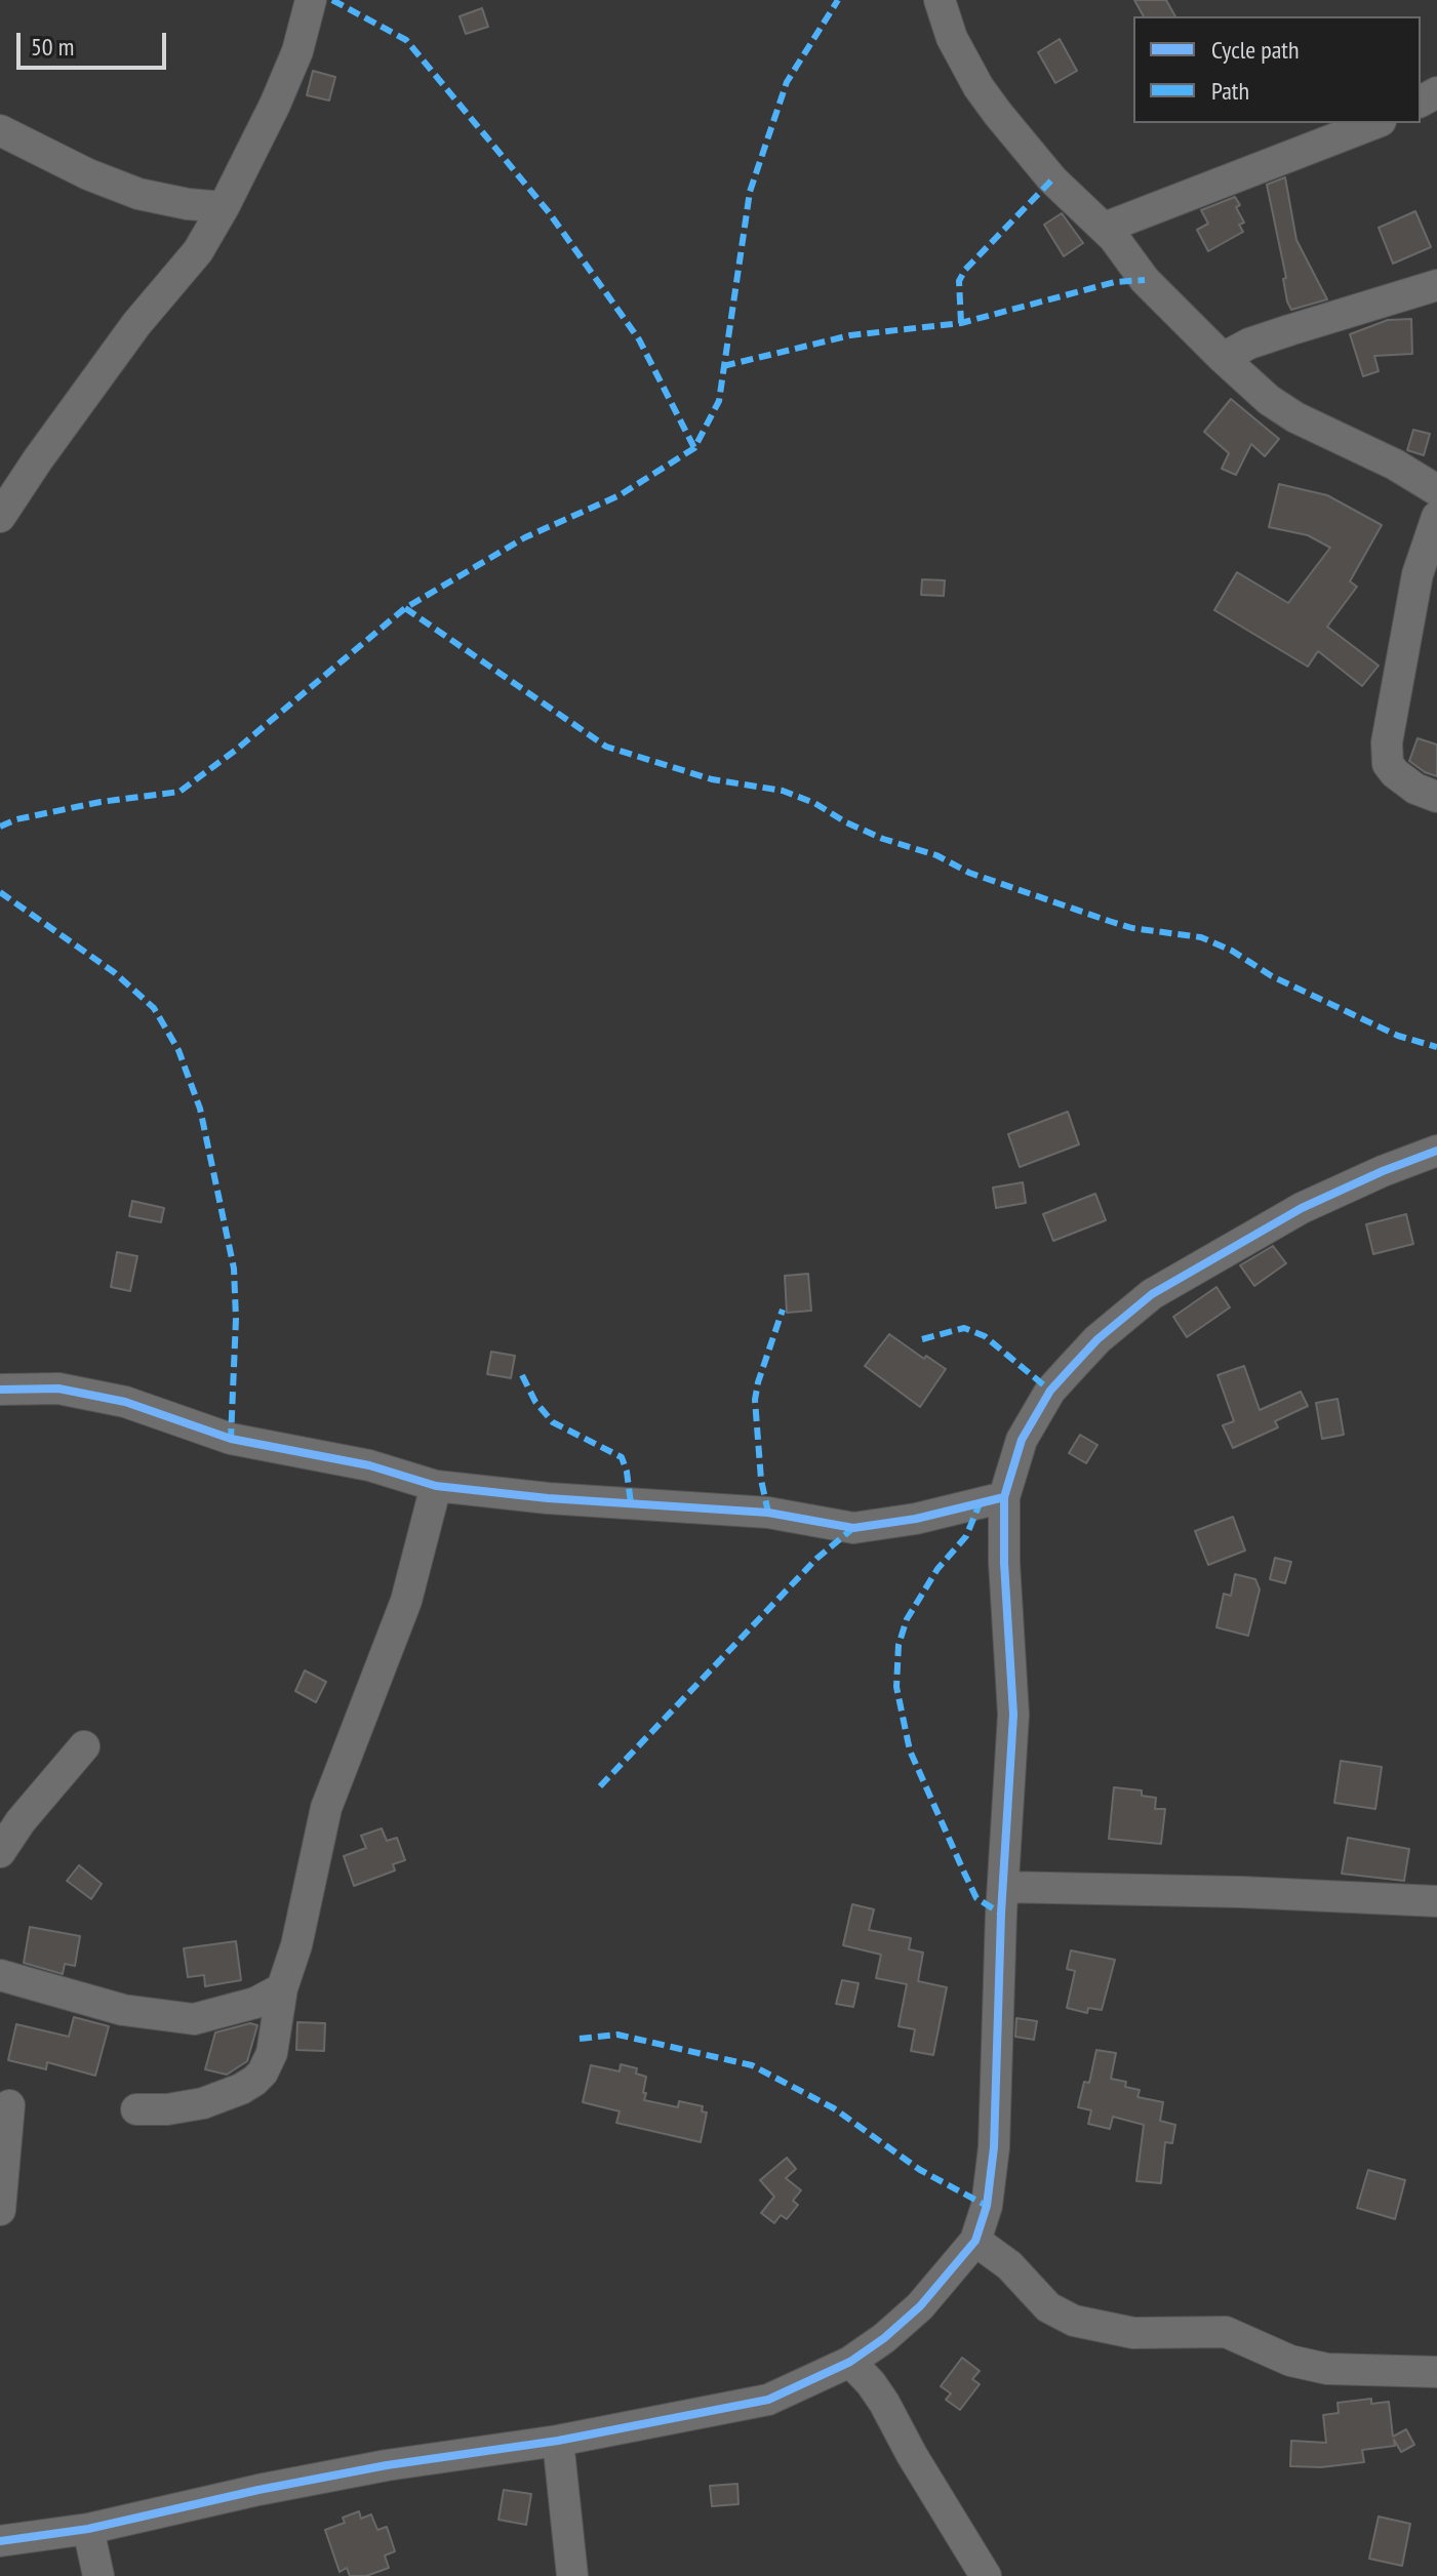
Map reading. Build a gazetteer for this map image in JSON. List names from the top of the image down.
{
  "legend": ["Cycle path", "Path"],
  "scale_bar": "50 m"
}
